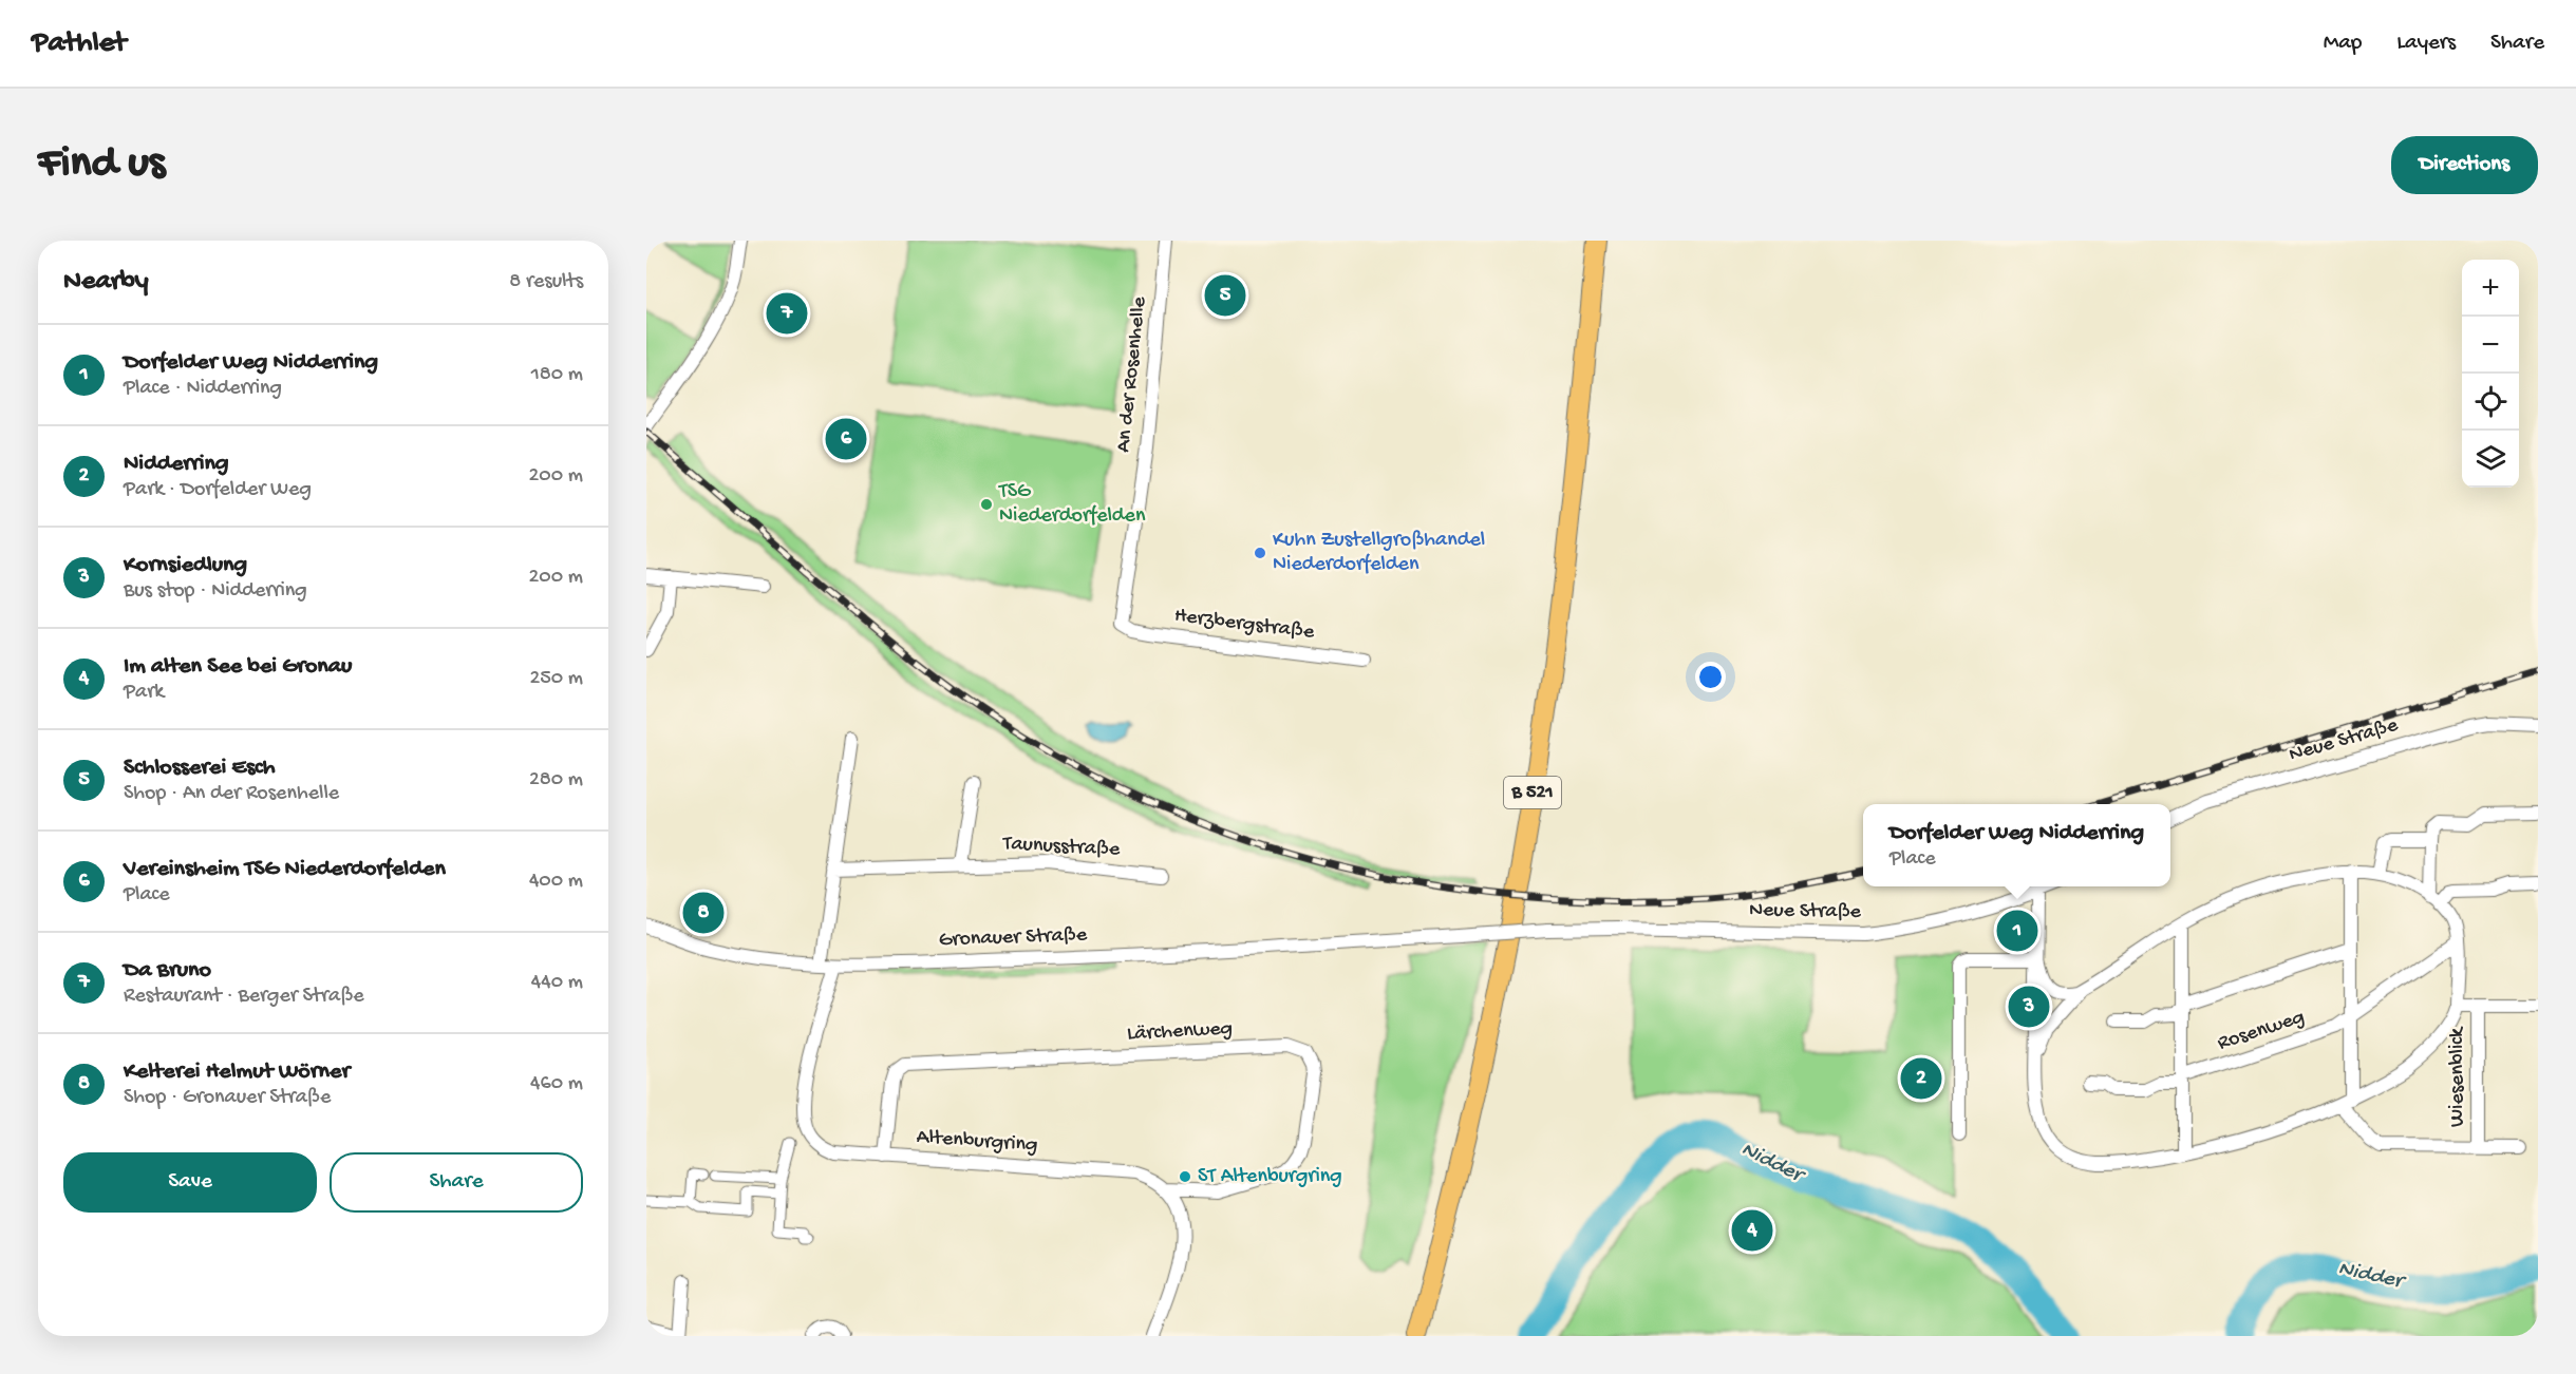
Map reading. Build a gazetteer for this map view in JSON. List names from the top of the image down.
{
  "streets": {
    "main road": ["B 521"],
    "street": [
      "An der Rosenhelle",
      "Herzbergstraße",
      "Neue Straße",
      "Taunusstraße",
      "Gronauer Straße",
      "Rosenweg",
      "Lärchenweg",
      "Wiesenblick",
      "Altenburgring"
    ]
  },
  "crossings": [
    ["An der Rosenhelle", "Herzbergstraße"],
    ["Neue Straße", "Gronauer Straße"],
    ["Gronauer Straße", "Altenburgring"],
    ["Lärchenweg", "Altenburgring"]
  ],
  "water": ["Nidder"],
  "places": ["TSG Niederdorfelden", "Kuhn Zustellgroßhandel Niederdorfelden", "ST Altenburgring"],
  "page": {
    "header": "Pathlet",
    "nav": ["Map", "Layers", "Share"],
    "buttons": [
      "Directions",
      ["Save", "Share"]
    ],
    "title": "Find us",
    "heading": ["Nearby", "8 results"],
    "map_buttons": ["+", "−"],
    "pins": [
      "5",
      "7",
      "6",
      "8",
      "1",
      "3",
      "2",
      "4"
    ],
    "list": [
      {
        "mark": "1",
        "name": "Dorfelder Weg Nidderring",
        "note": "Place · Nidderring",
        "value": "180 m"
      },
      {
        "mark": "2",
        "name": "Nidderring",
        "note": "Park · Dorfelder Weg",
        "value": "200 m"
      },
      {
        "mark": "3",
        "name": "Kornsiedlung",
        "note": "Bus stop · Nidderring",
        "value": "200 m"
      },
      {
        "mark": "4",
        "name": "Im alten See bei Gronau",
        "note": "Park",
        "value": "250 m"
      },
      {
        "mark": "5",
        "name": "Schlosserei Esch",
        "note": "Shop · An der Rosenhelle",
        "value": "280 m"
      },
      {
        "mark": "6",
        "name": "Vereinsheim TSG Niederdorfelden",
        "note": "Place",
        "value": "400 m"
      },
      {
        "mark": "7",
        "name": "Da Bruno",
        "note": "Restaurant · Berger Straße",
        "value": "440 m"
      },
      {
        "mark": "8",
        "name": "Kelterei Helmut Wörner",
        "note": "Shop · Gronauer Straße",
        "value": "460 m"
      }
    ],
    "popup": ["Dorfelder Weg Nidderring", "Place"]
  }
}
